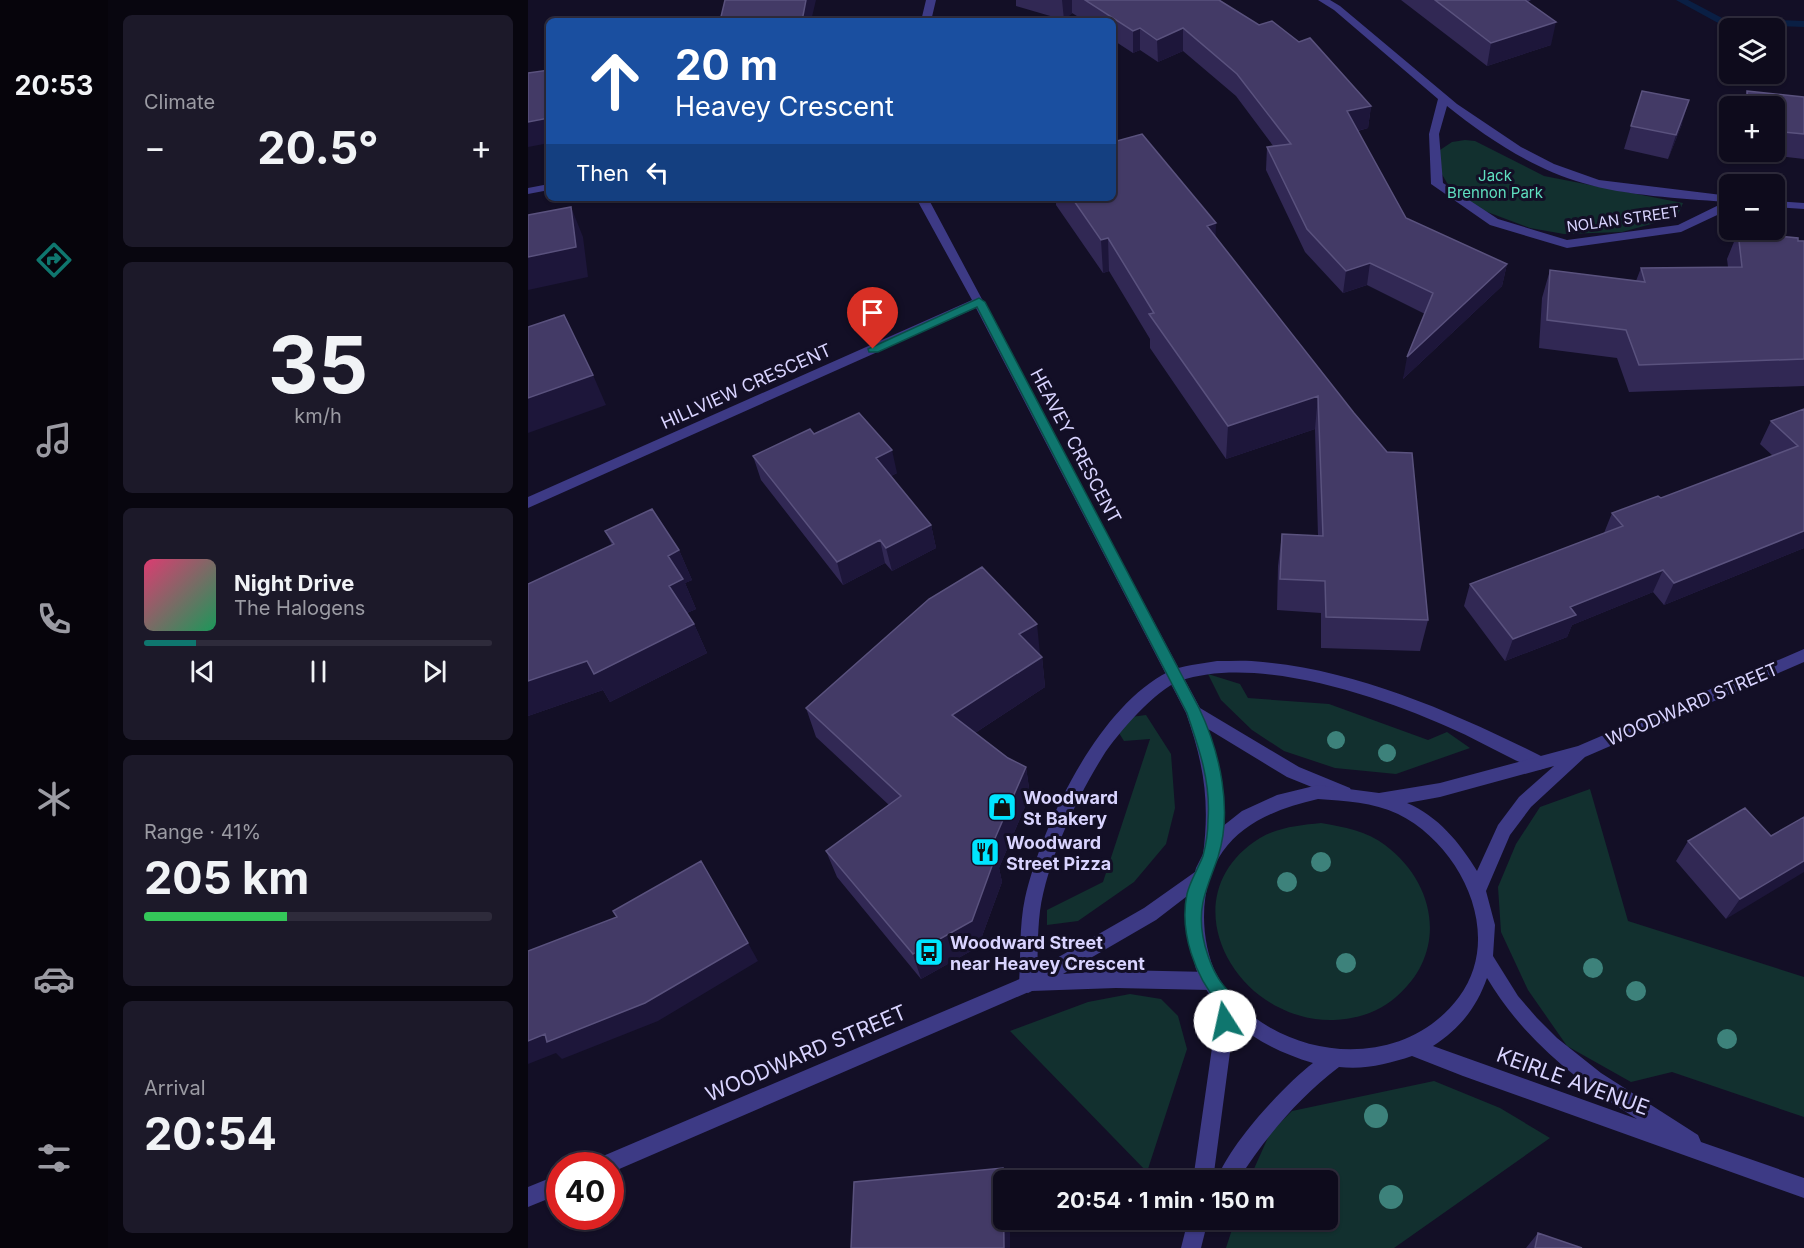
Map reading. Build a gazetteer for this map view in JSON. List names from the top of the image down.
{
  "streets": {
    "street": [
      "NOLAN STREET",
      "HILLVIEW CRESCENT",
      "HEAVEY CRESCENT",
      "WOODWARD STREET",
      "KEIRLE AVENUE"
    ]
  },
  "crossings": [
    ["HILLVIEW CRESCENT", "HEAVEY CRESCENT"]
  ],
  "parks": ["Jack Brennon Park"],
  "places": {
    "shop": ["Woodward St Bakery"],
    "restaurant": ["Woodward Street Pizza"],
    "bus stop": ["Woodward Street near Heavey Crescent"]
  },
  "page": {
    "tabs": "20:53",
    "tile": [
      "Climate",
      ["35", "km/h"],
      ["Range · 41%", "205 km"],
      ["Arrival", "20:54"]
    ],
    "map_buttons": ["+", "−"],
    "turn": ["20 m", "Heavey Crescent"],
    "heat": ["−", "20.5°", "+"],
    "then": "Then",
    "song": ["Night Drive", "The Halogens"],
    "limit": "40",
    "trip": "20:54 · 1 min · 150 m"
  }
}
